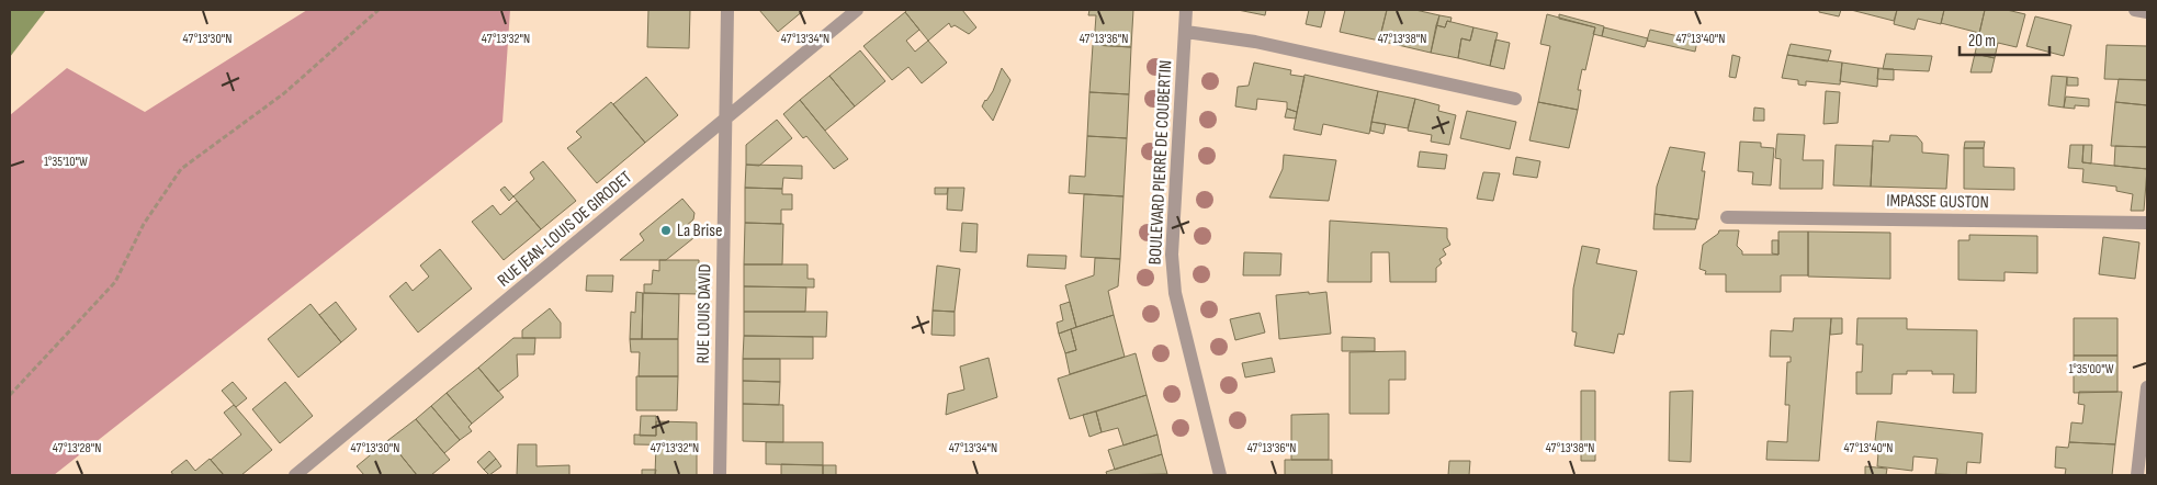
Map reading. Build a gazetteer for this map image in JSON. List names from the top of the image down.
{
  "streets": {
    "street": [
      "BOULEVARD PIERRE DE COUBERTIN",
      "IMPASSE GUSTON",
      "RUE JEAN-LOUIS DE GIRODET",
      "RUE LOUIS DAVID"
    ]
  },
  "crossings": [
    ["RUE JEAN-LOUIS DE GIRODET", "RUE LOUIS DAVID"]
  ],
  "places": ["La Brise"],
  "scale_bar": "20 m",
  "coordinates": [
    "47°13'36\"N",
    "47°13'30\"N",
    "47°13'32\"N",
    "47°13'34\"N",
    "47°13'38\"N",
    "47°13'40\"N",
    "1°35'10\"W",
    "1°35'00\"W",
    "47°13'28\"N"
  ]
}
